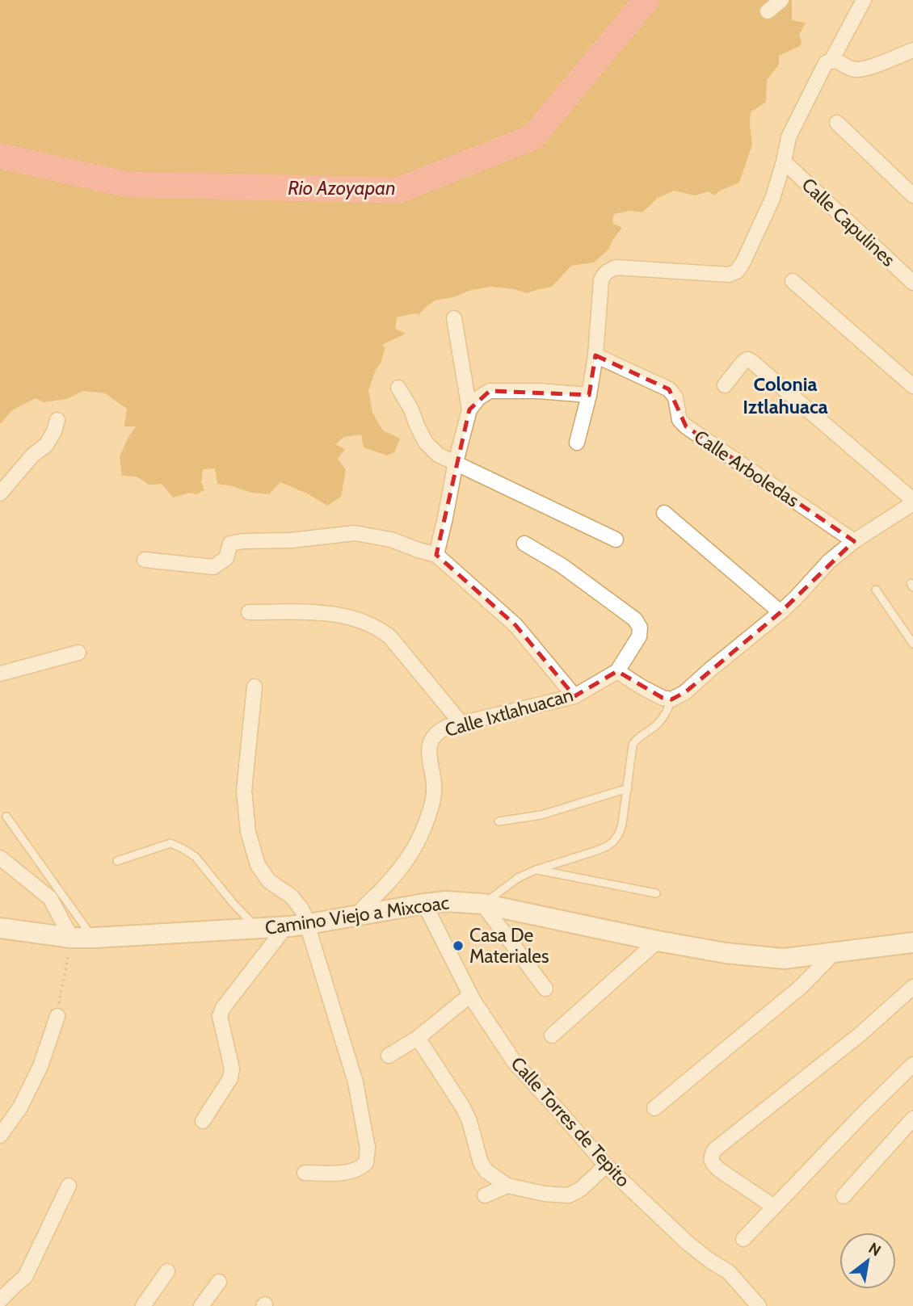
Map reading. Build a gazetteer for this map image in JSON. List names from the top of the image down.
{
  "streets": {
    "main road": ["Camino Viejo a Mixcoac"],
    "street": [
      "Calle Capulines",
      "Calle Arboledas",
      "Calle Ixtlahuacan",
      "Calle Torres de Tepito"
    ]
  },
  "crossings": [
    ["Calle Ixtlahuacan", "Camino Viejo a Mixcoac"],
    ["Camino Viejo a Mixcoac", "Calle Torres de Tepito"]
  ],
  "districts": ["Colonia Iztlahuaca"],
  "water": ["Rio Azoyapan"],
  "places": ["Casa De Materiales"],
  "north": "top right"
}
